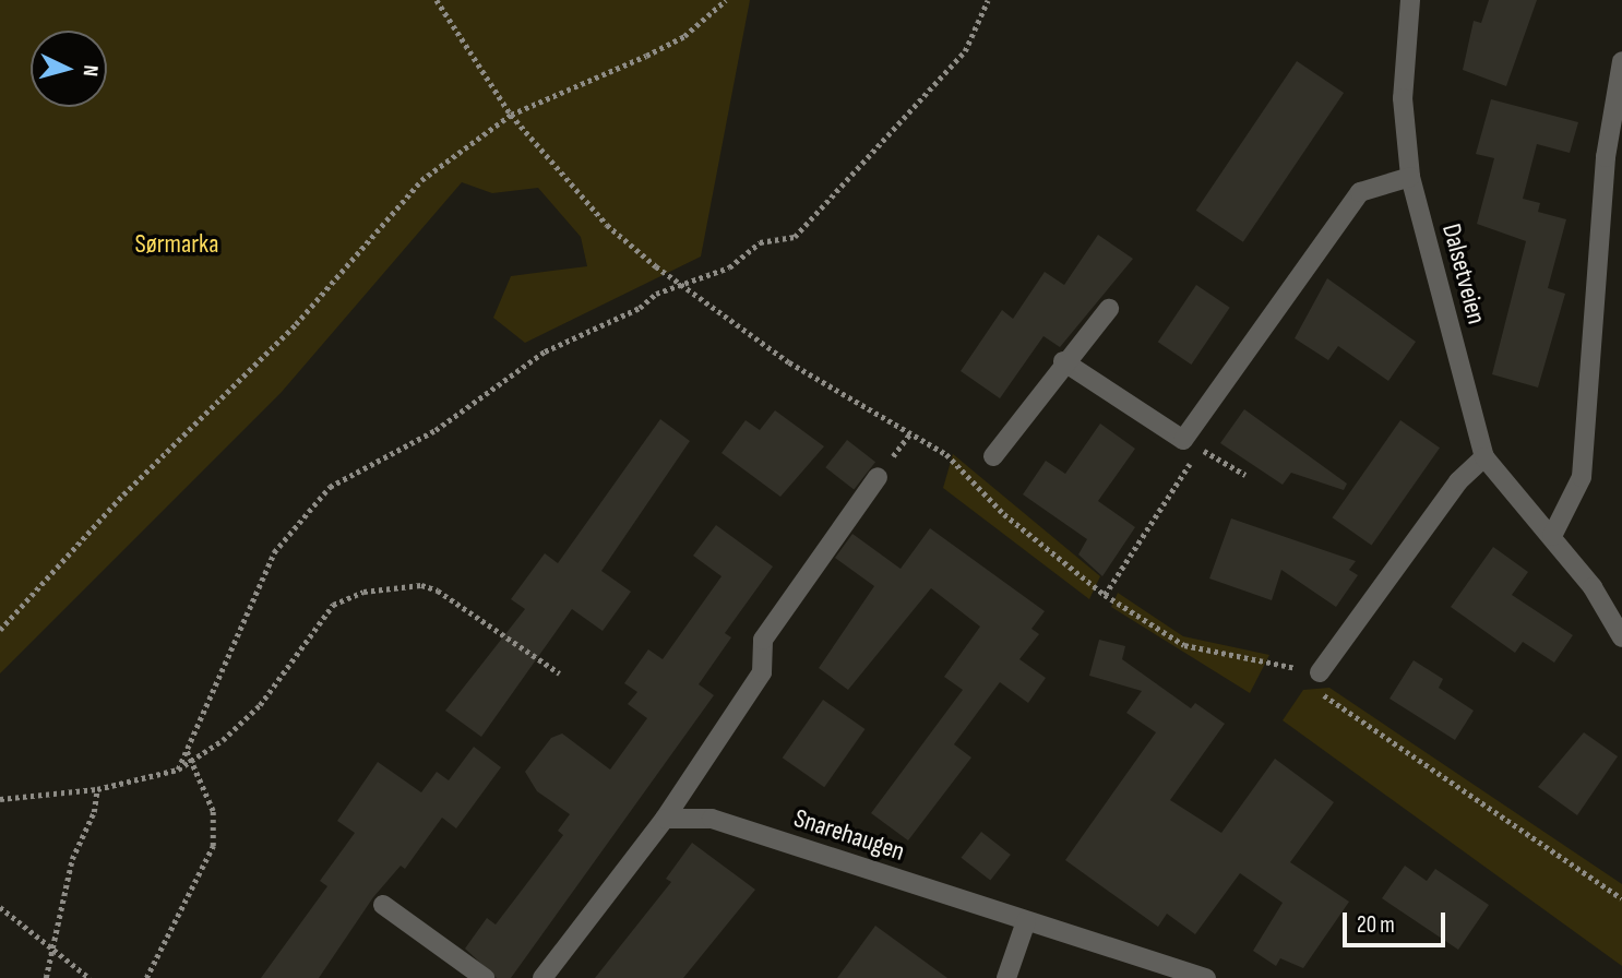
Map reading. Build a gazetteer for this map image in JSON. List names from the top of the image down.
{
  "streets": {
    "street": ["Dalsetveien", "Snarehaugen"]
  },
  "parks": ["Sørmarka"],
  "scale_bar": "20 m",
  "north": "right"
}
